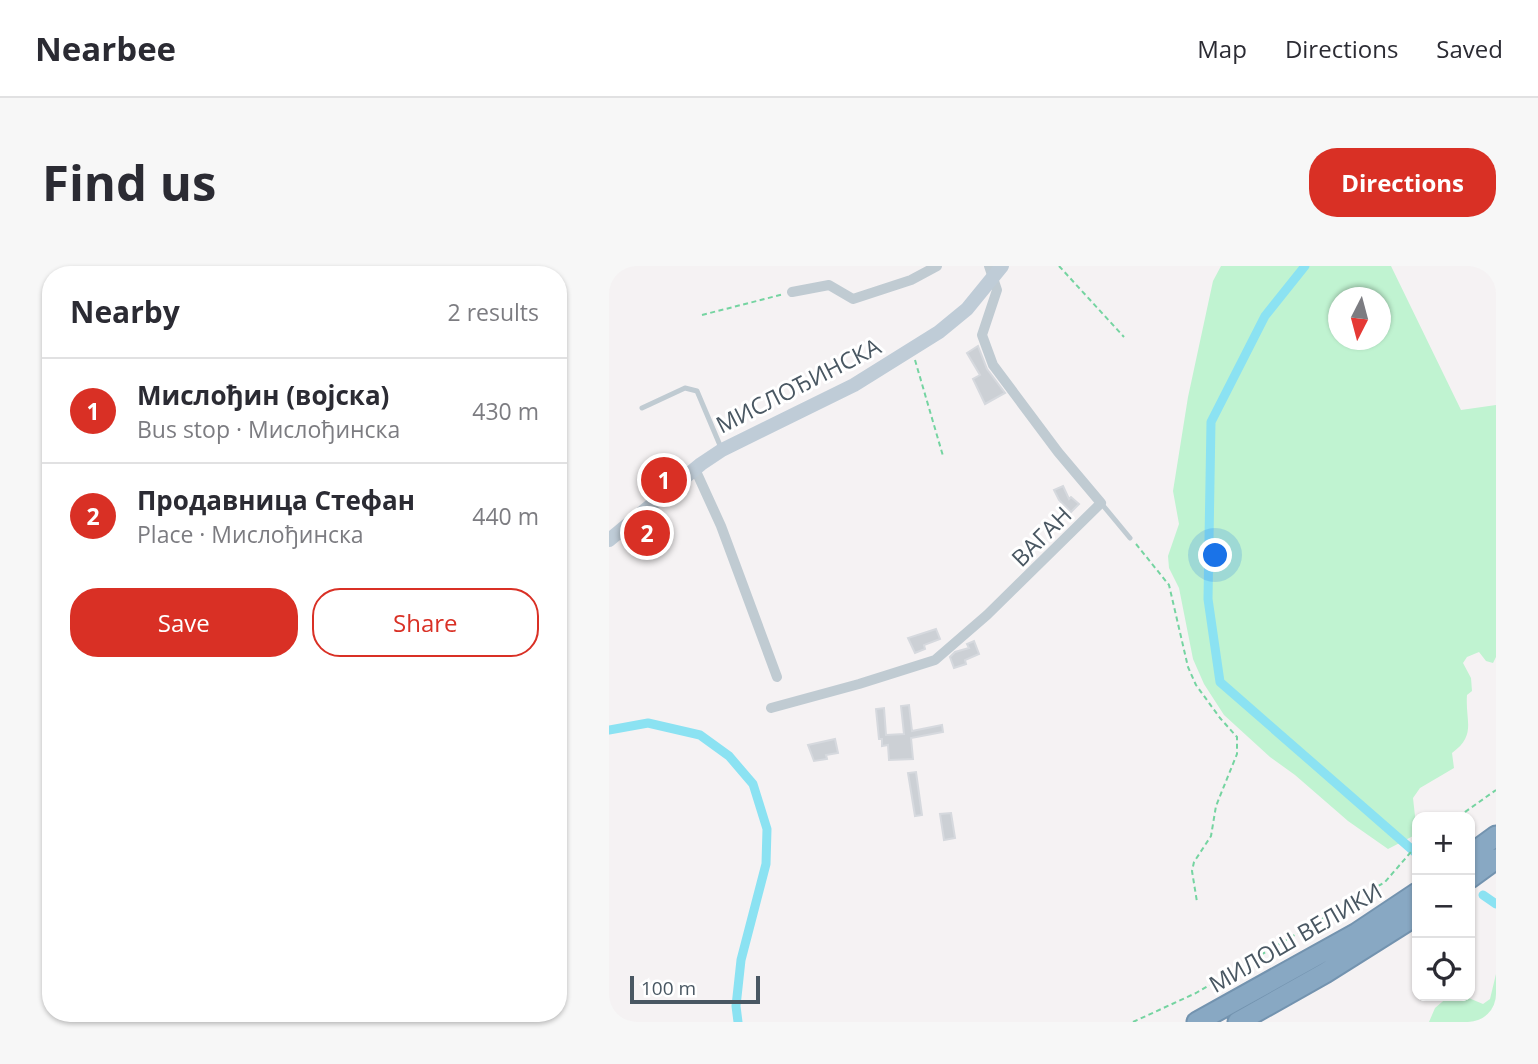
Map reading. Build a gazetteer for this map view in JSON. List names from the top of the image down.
{
  "streets": {
    "highway": ["МИЛОШ ВЕЛИКИ"],
    "main road": ["МИСЛОЂИНСКА"],
    "street": ["ВАГАН"]
  },
  "crossings": [
    ["МИСЛОЂИНСКА", "ВАГАН"]
  ],
  "scale_bar": "100 m",
  "north": "bottom",
  "page": {
    "header": "Nearbee",
    "nav": ["Map", "Directions", "Saved"],
    "buttons": [
      "Directions",
      ["Save", "Share"]
    ],
    "title": "Find us",
    "heading": ["Nearby", "2 results"],
    "list": [
      {
        "mark": "1",
        "name": "Мислођин (војска)",
        "note": "Bus stop · Мислођинска",
        "value": "430 m"
      },
      {
        "mark": "2",
        "name": "Продавница Стефан",
        "note": "Place · Мислођинска",
        "value": "440 m"
      }
    ],
    "pins": ["1", "2"],
    "map_buttons": ["+", "−"],
    "scale": "100 m"
  }
}
